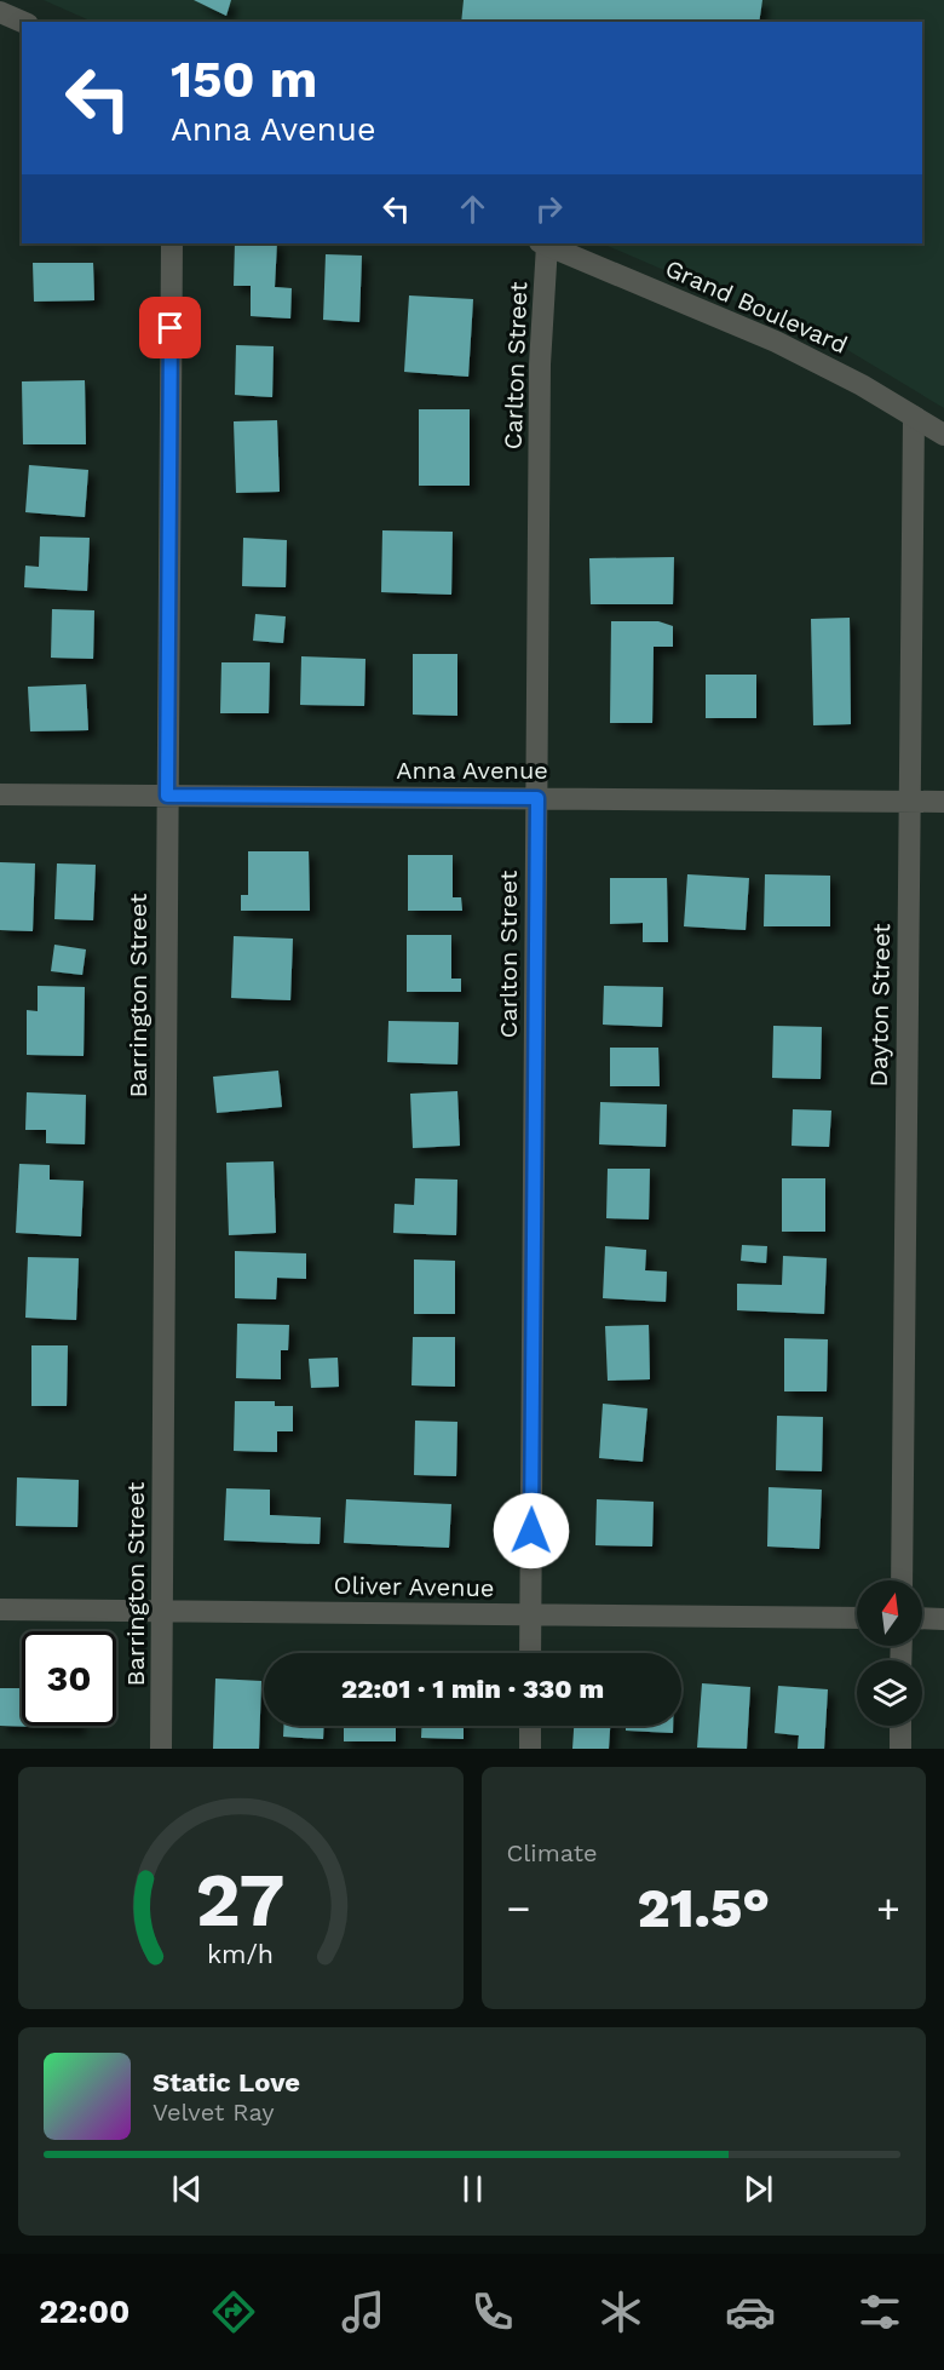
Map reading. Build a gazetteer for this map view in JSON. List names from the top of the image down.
{
  "streets": {
    "street": [
      "Grand Boulevard",
      "Carlton Street",
      "Anna Avenue",
      "Barrington Street",
      "Dayton Street",
      "Oliver Avenue"
    ]
  },
  "crossings": [
    ["Grand Boulevard", "Carlton Street"],
    ["Grand Boulevard", "Dayton Street"],
    ["Carlton Street", "Anna Avenue"],
    ["Carlton Street", "Oliver Avenue"],
    ["Anna Avenue", "Barrington Street"],
    ["Anna Avenue", "Dayton Street"],
    ["Barrington Street", "Oliver Avenue"]
  ],
  "north": "top",
  "page": {
    "turn": ["150 m", "Anna Avenue"],
    "limit": "30",
    "trip": "22:01 · 1 min · 330 m",
    "tile": "Climate",
    "heat": ["−", "21.5°", "+"],
    "song": ["Static Love", "Velvet Ray"],
    "tabs": "22:00",
    "gauge": ["27", "km/h"]
  }
}
